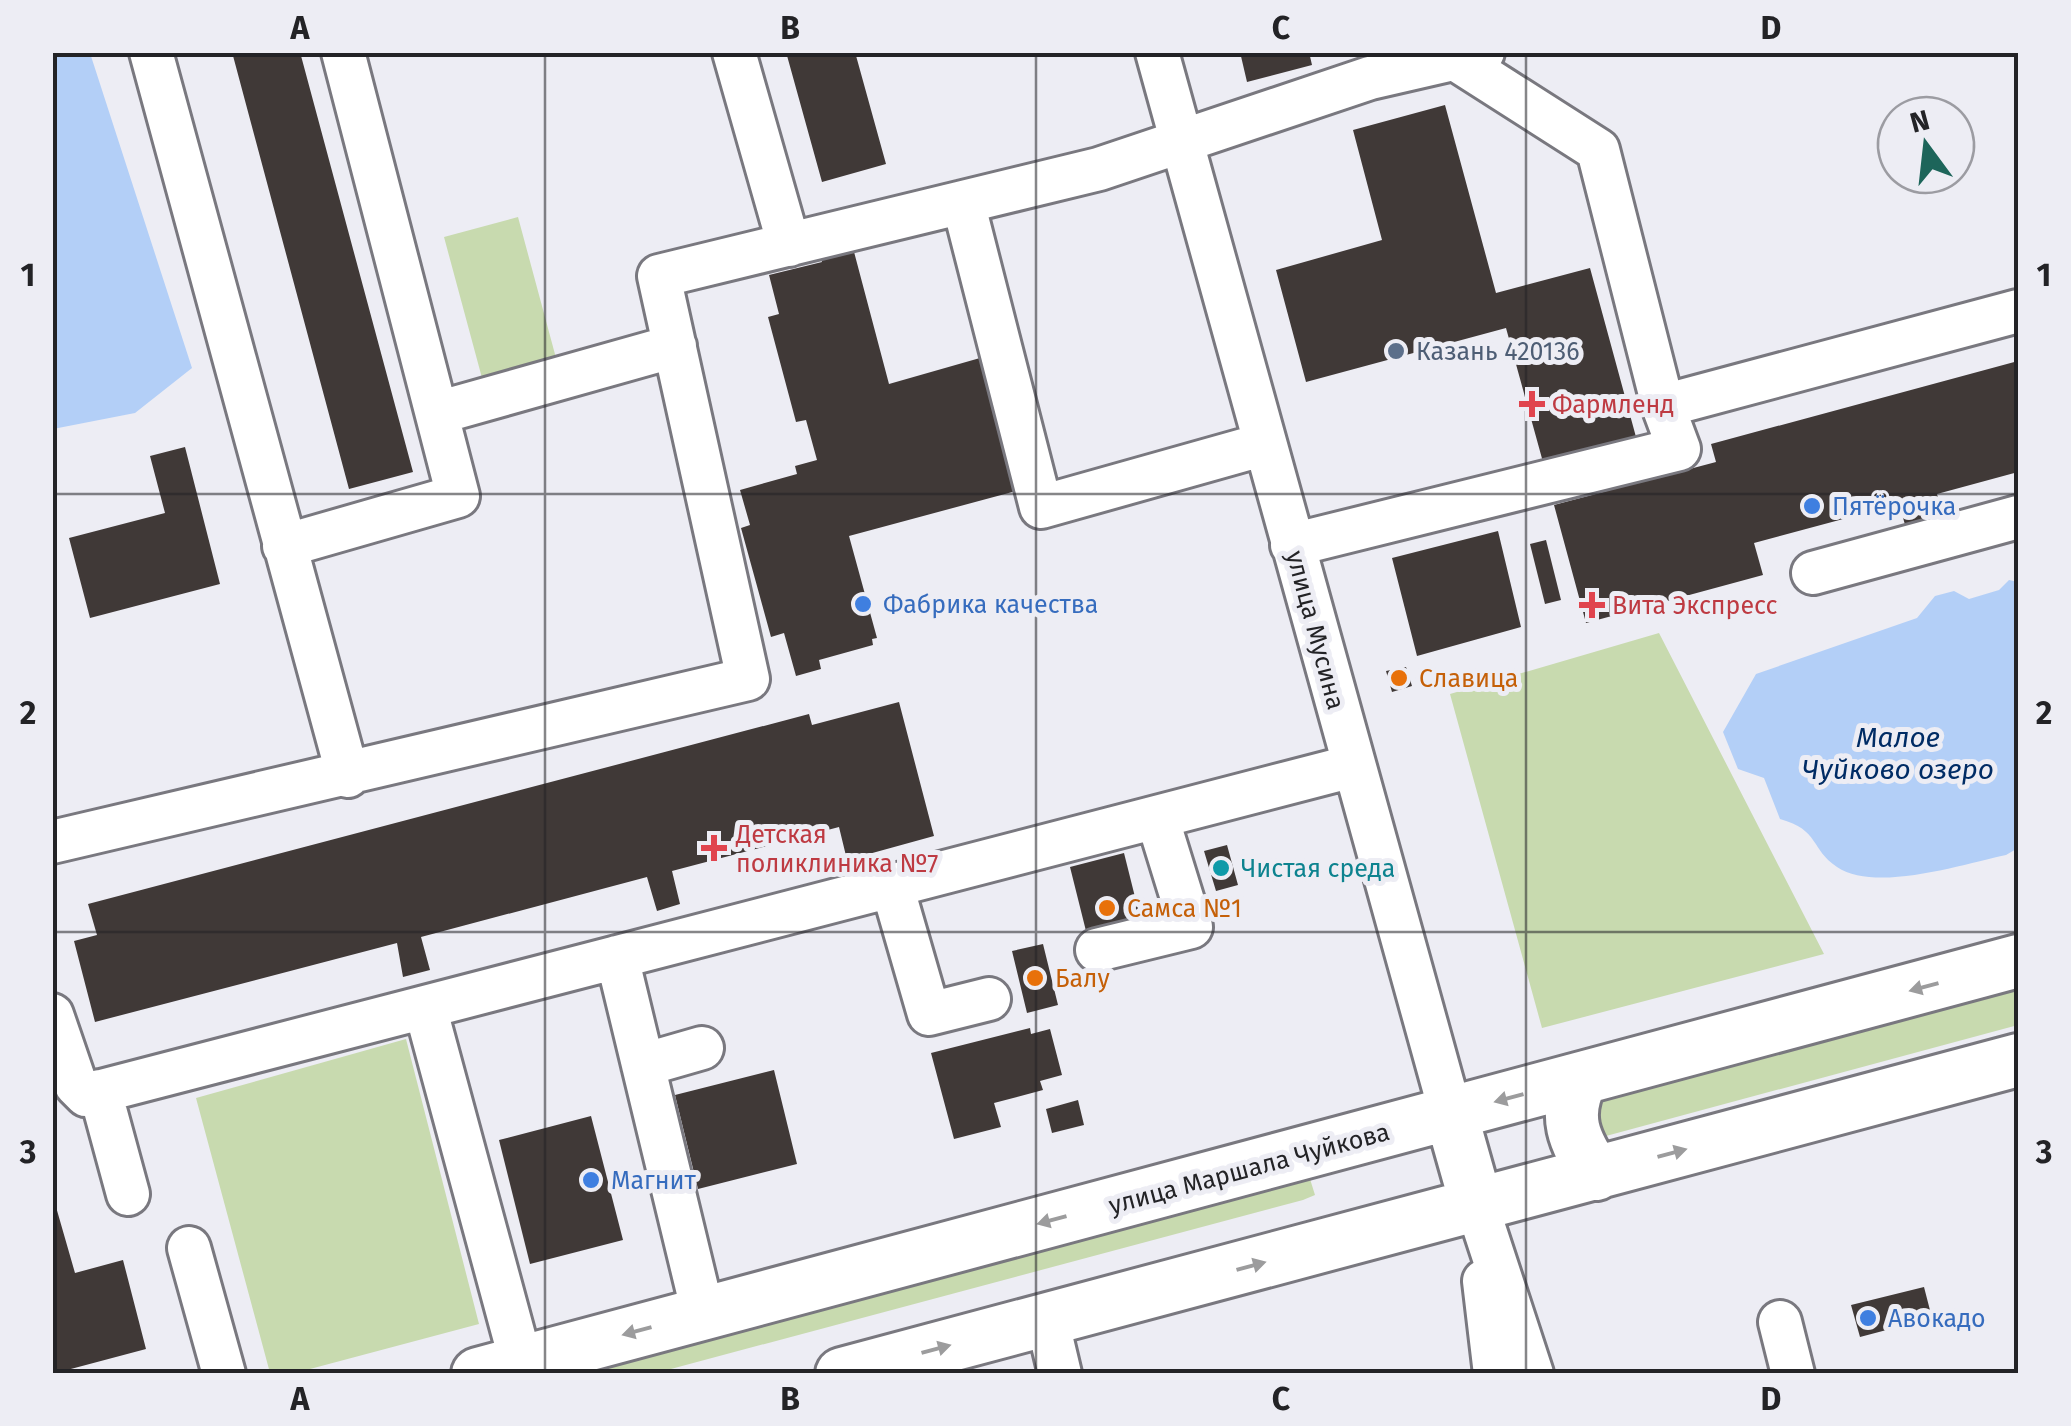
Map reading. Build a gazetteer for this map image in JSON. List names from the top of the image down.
{
  "streets": {
    "main road": ["улица Мусина", "улица Маршала Чуйкова"]
  },
  "crossings": [
    ["улица Мусина", "улица Маршала Чуйкова"]
  ],
  "water": ["Малое Чуйково озеро"],
  "places": {
    "other": [
      "Казань 420136",
      "Пятёрочка",
      "Фабрика качества",
      "Славица",
      "Чистая среда",
      "Самса №1",
      "Балу",
      "Магнит",
      "Авокадо"
    ],
    "health": ["Фармленд", "Вита Экспресс", "Детская поликлиника №7"]
  },
  "north": "top",
  "grid": {
    "columns": [
      "A",
      "B",
      "C",
      "D"
    ],
    "rows": ["1", "2", "3"]
  }
}
